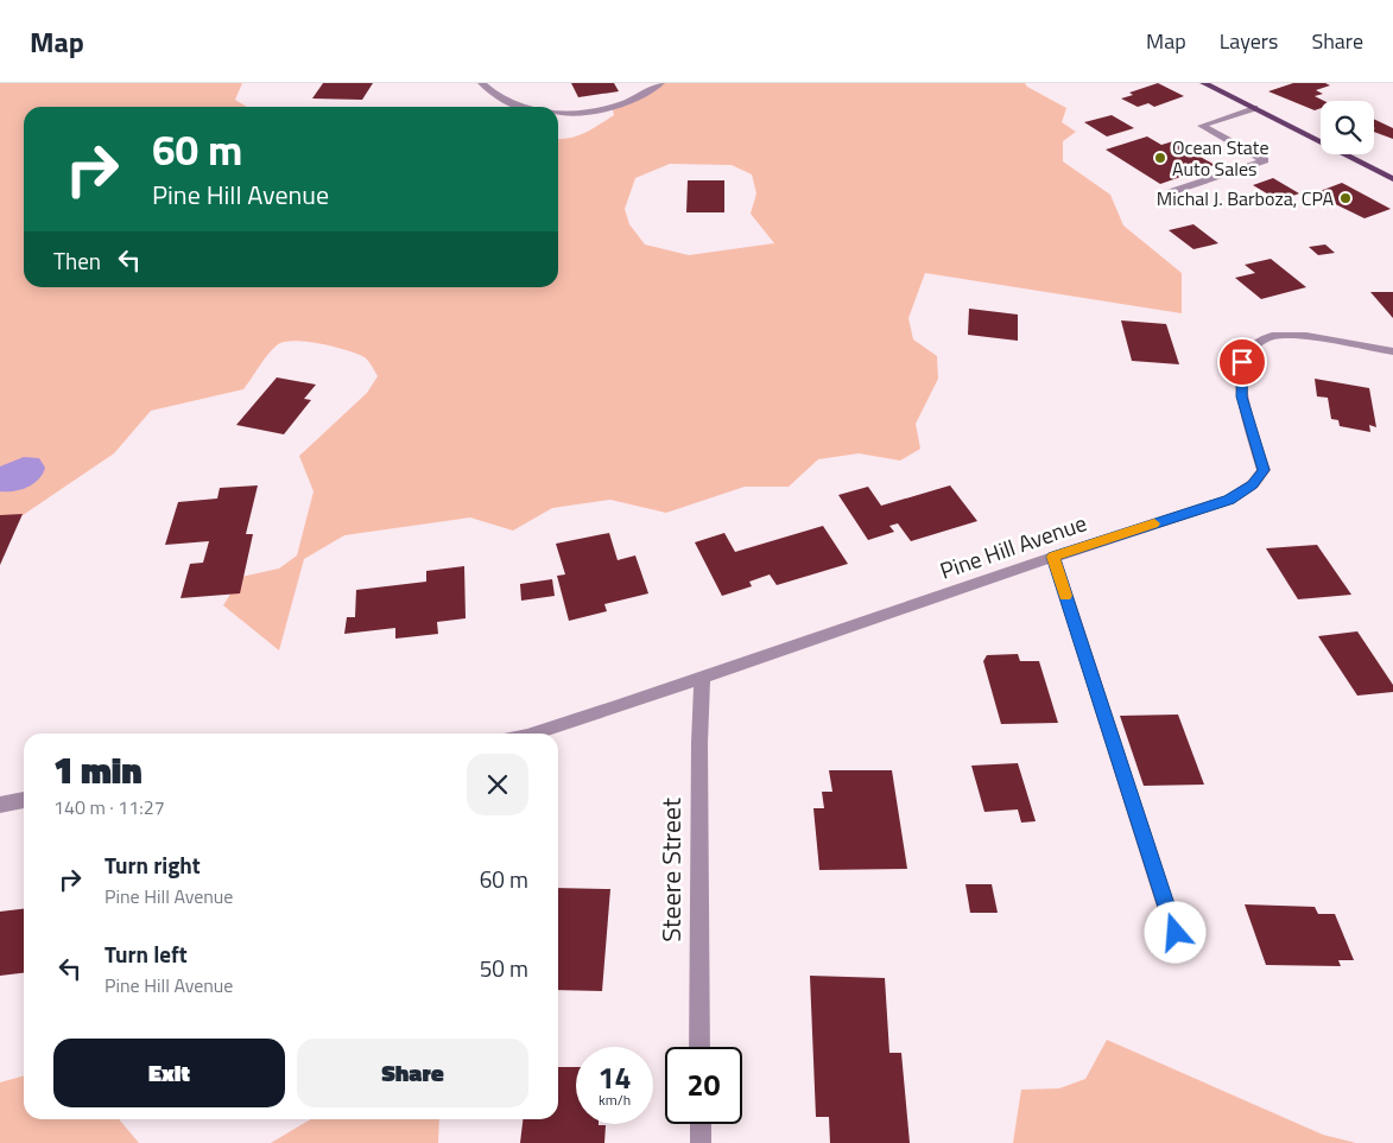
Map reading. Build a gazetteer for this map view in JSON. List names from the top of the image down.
{
  "streets": {
    "street": ["Pine Hill Avenue", "Steere Street"]
  },
  "crossings": [
    ["Pine Hill Avenue", "Steere Street"]
  ],
  "places": ["Ocean State Auto Sales", "Michal J. Barboza, CPA"],
  "page": {
    "header": "Map",
    "nav": ["Map", "Layers", "Share"],
    "turn": ["60 m", "Pine Hill Avenue"],
    "then": "Then",
    "heading": ["1 min", "140 m · 11:27"],
    "list": [
      {
        "name": "Turn right",
        "note": "Pine Hill Avenue",
        "value": "60 m"
      },
      {
        "name": "Turn left",
        "note": "Pine Hill Avenue",
        "value": "50 m"
      }
    ],
    "buttons": ["Exit", "Share"],
    "speed": "14 km/h",
    "limit": "20"
  }
}
